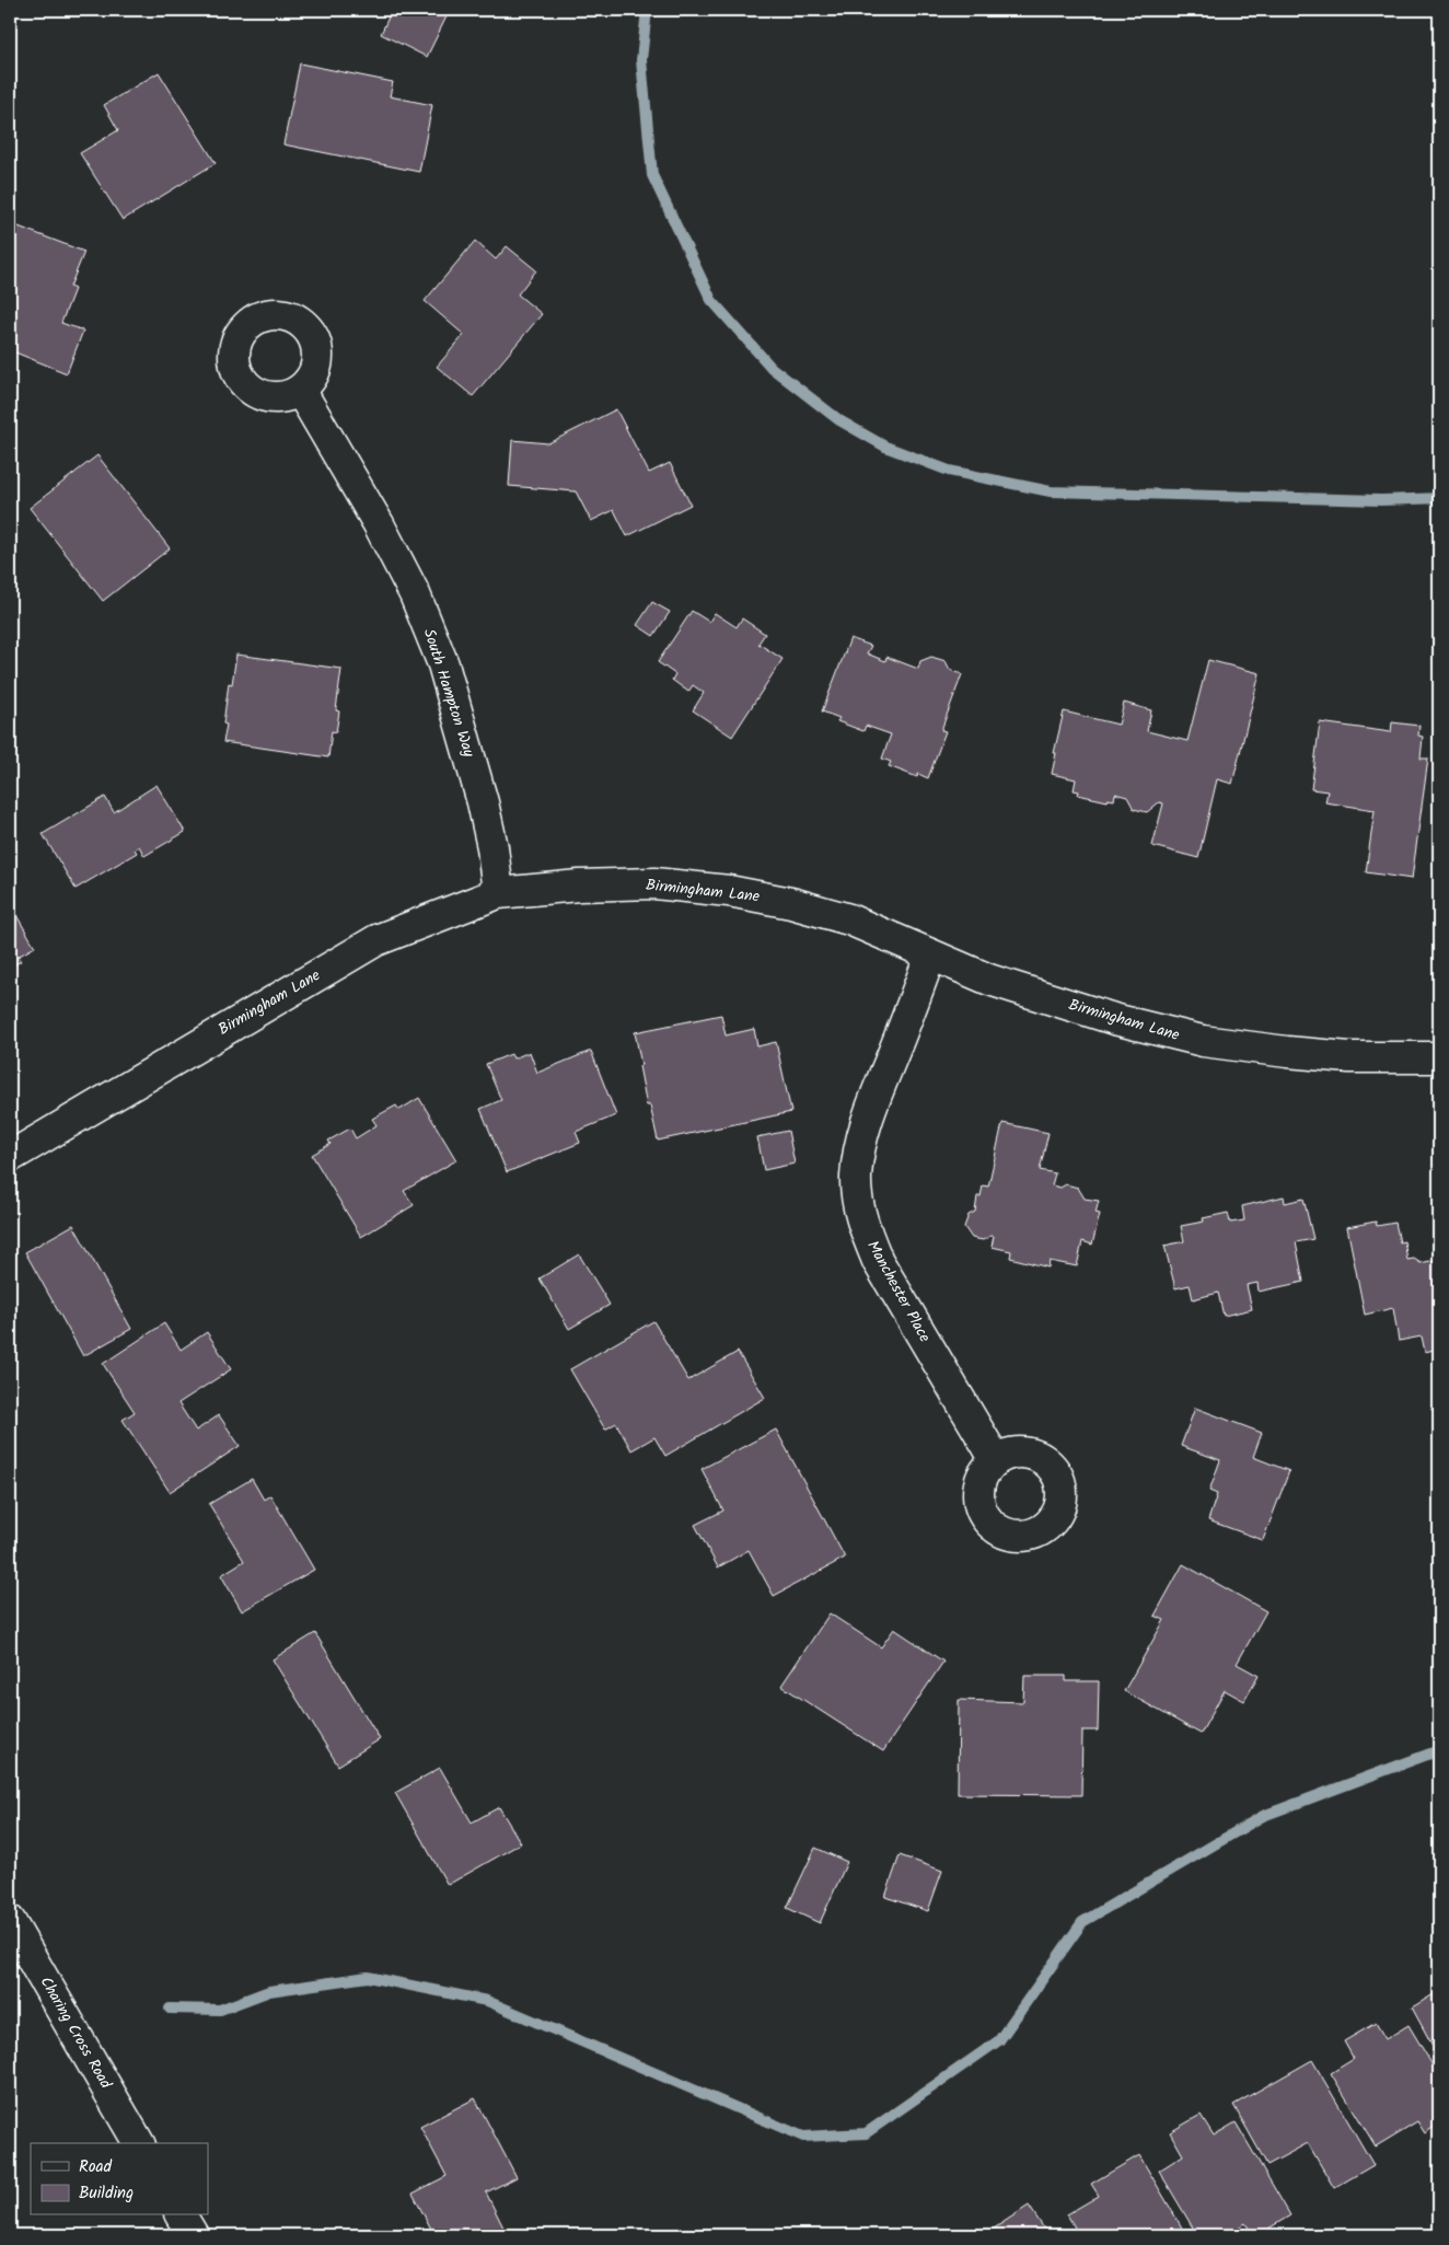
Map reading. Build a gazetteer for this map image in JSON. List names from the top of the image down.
{
  "streets": {
    "street": [
      "South Hampton Way",
      "Birmingham Lane",
      "Manchester Place",
      "Charing Cross Road"
    ]
  },
  "crossings": [
    ["South Hampton Way", "Birmingham Lane"],
    ["Birmingham Lane", "Manchester Place"]
  ],
  "legend": ["Road", "Building"]
}
